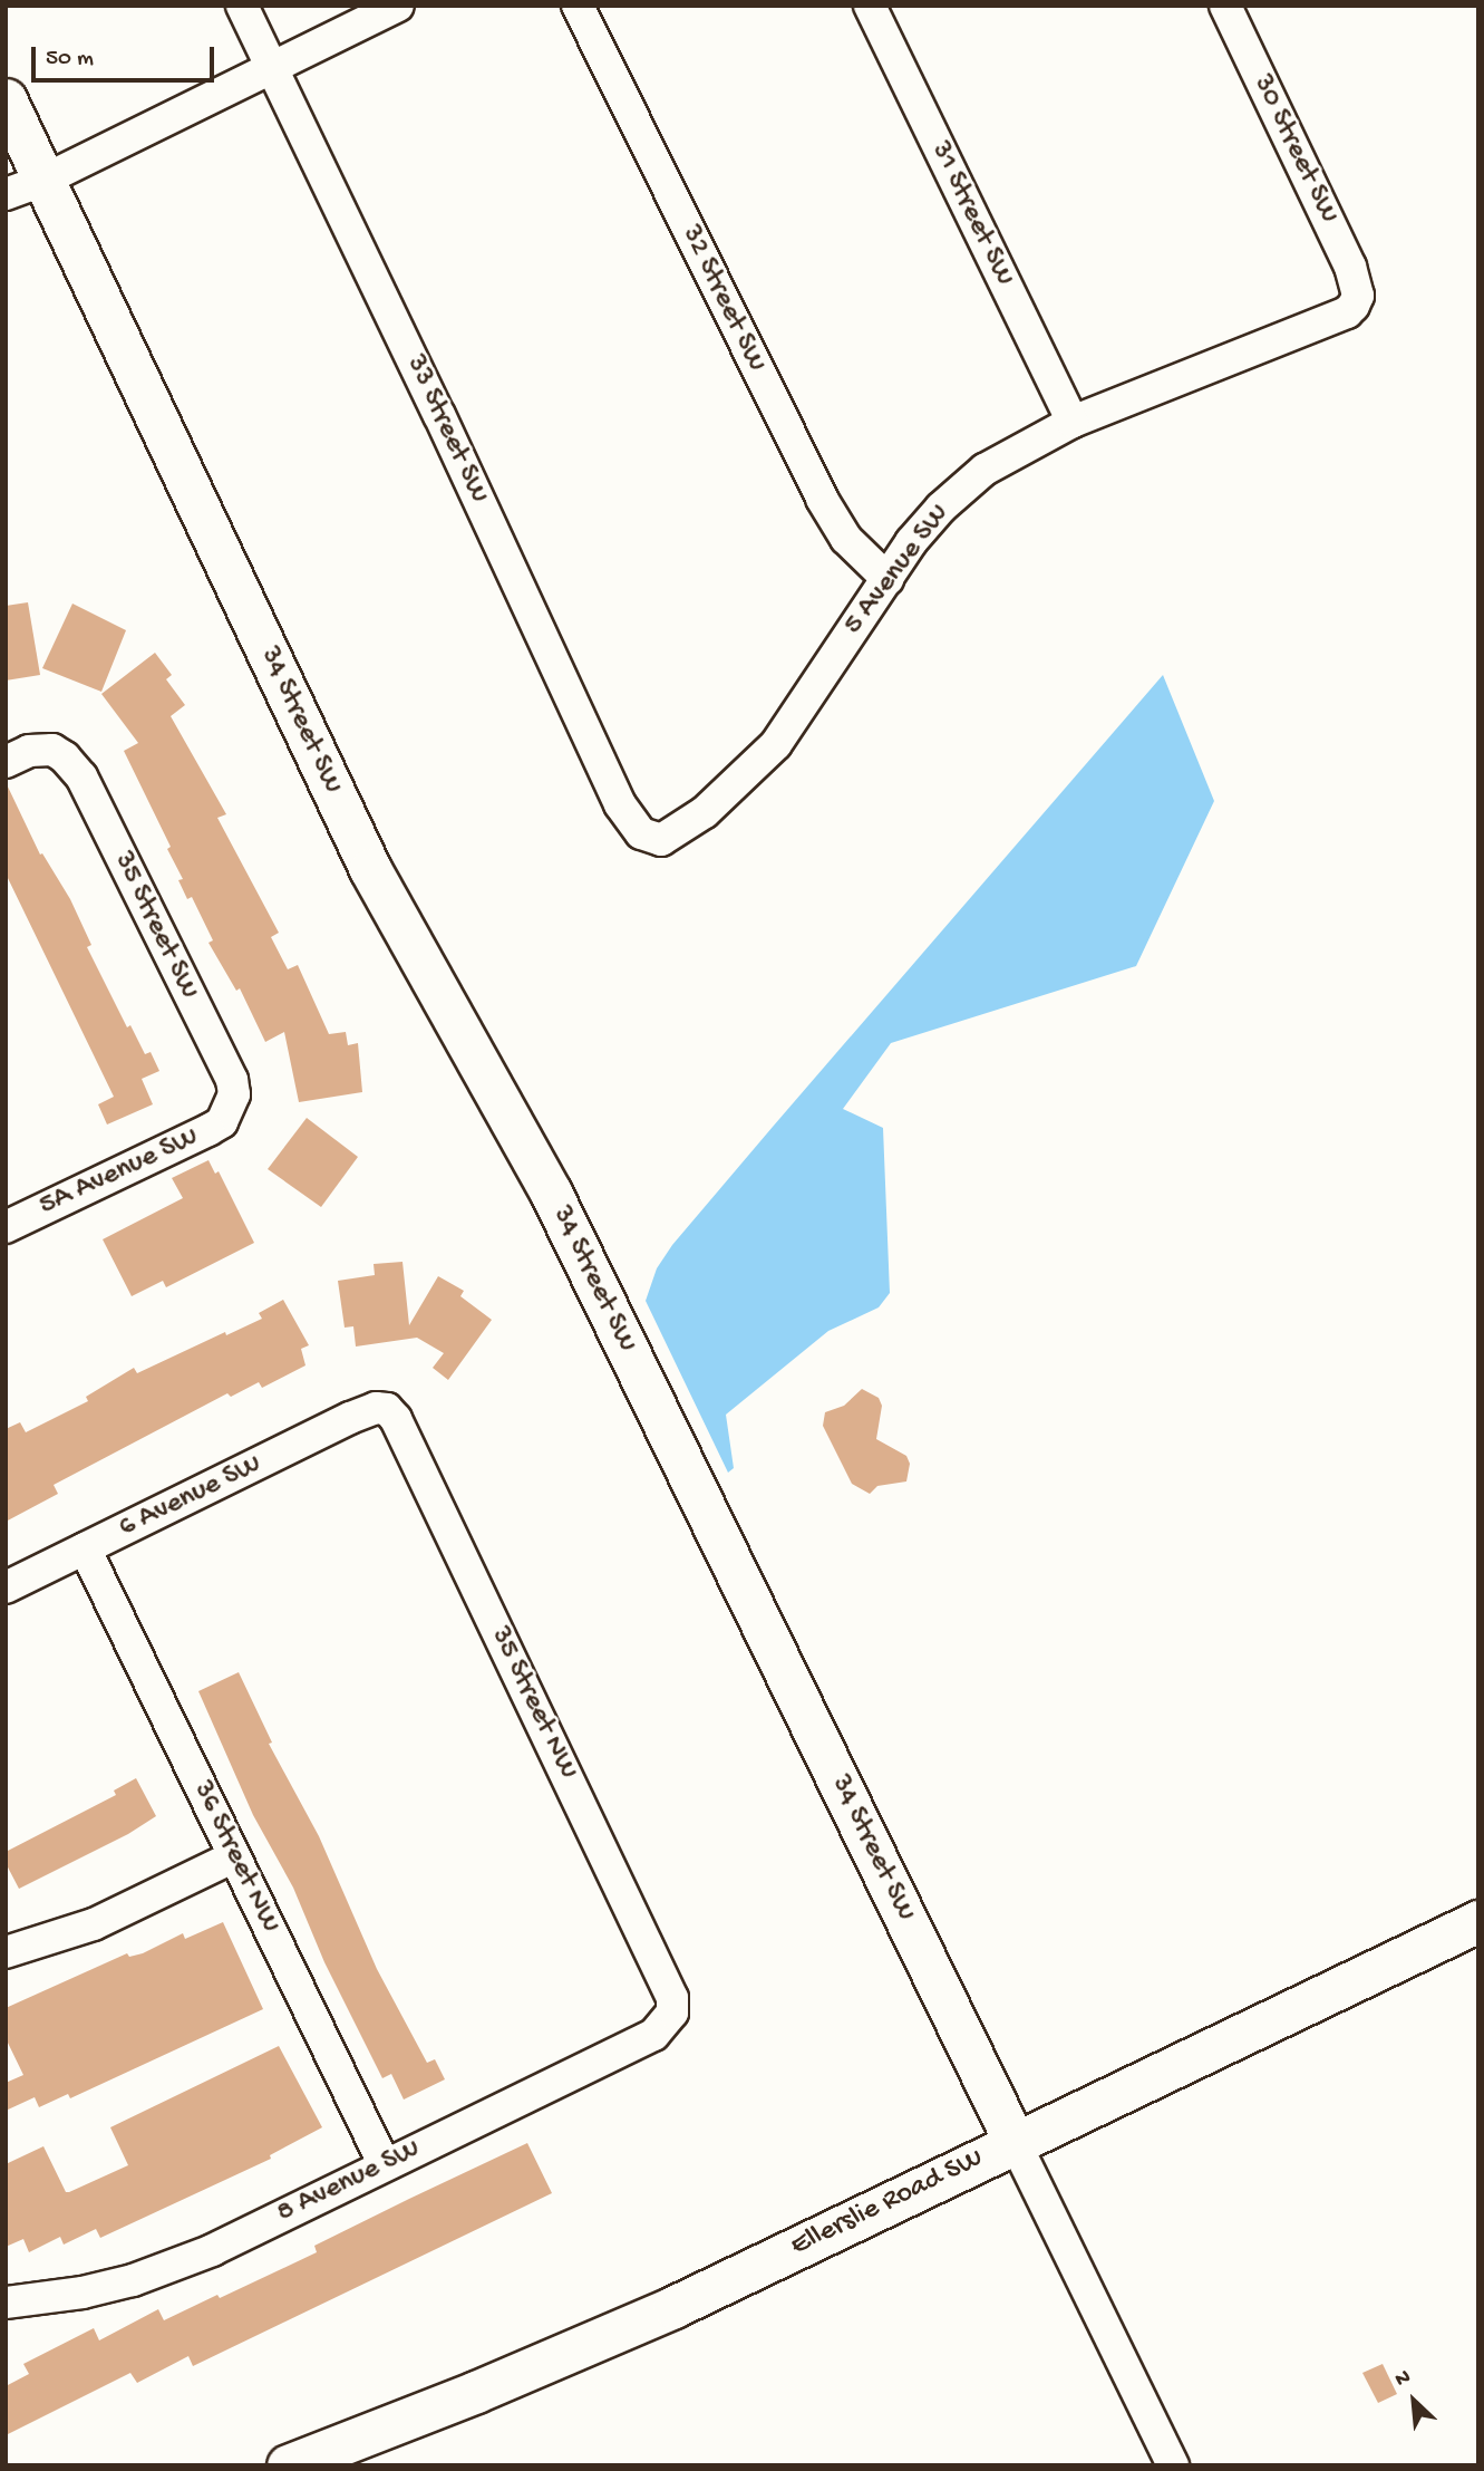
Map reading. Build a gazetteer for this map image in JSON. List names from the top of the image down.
{
  "streets": {
    "main road": ["34 Street SW", "Ellerslie Road SW"],
    "street": [
      "30 Street SW",
      "31 Street SW",
      "32 Street SW",
      "33 Street SW",
      "5 Avenue SW",
      "35 Street SW",
      "5A Avenue SW",
      "6 Avenue SW",
      "35 Street NW",
      "36 Street NW",
      "8 Avenue SW"
    ]
  },
  "crossings": [
    ["30 Street SW", "5 Avenue SW"],
    ["31 Street SW", "5 Avenue SW"],
    ["32 Street SW", "5 Avenue SW"],
    ["33 Street SW", "5 Avenue SW"],
    ["34 Street SW", "Ellerslie Road SW"],
    ["35 Street SW", "5A Avenue SW"],
    ["6 Avenue SW", "35 Street NW"],
    ["6 Avenue SW", "36 Street NW"],
    ["35 Street NW", "8 Avenue SW"],
    ["36 Street NW", "8 Avenue SW"]
  ],
  "scale_bar": "50 m",
  "north": "top left"
}
